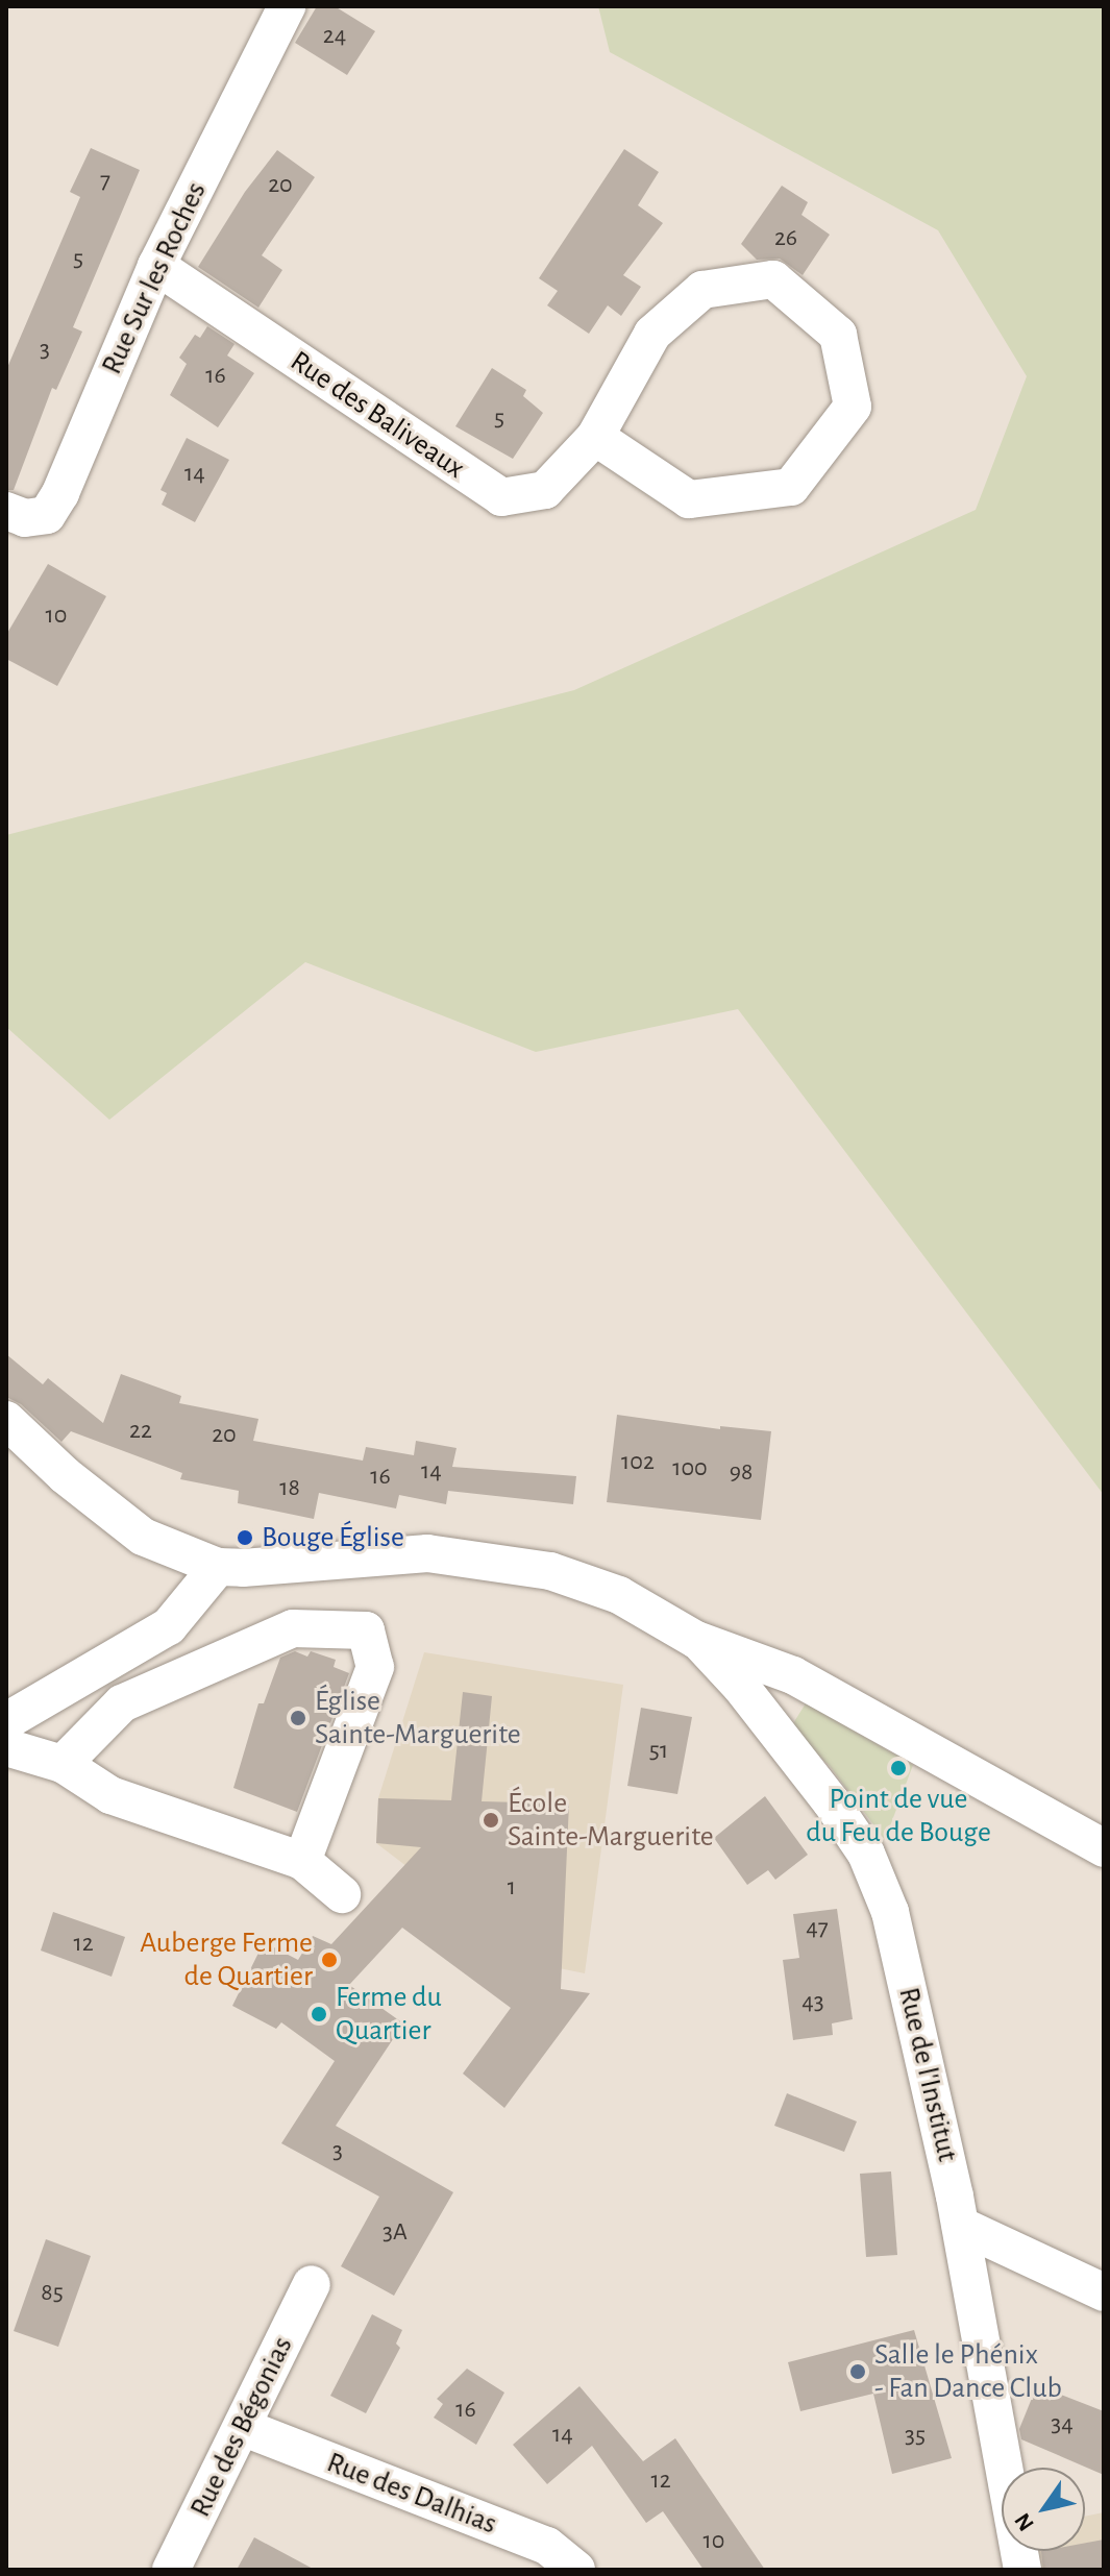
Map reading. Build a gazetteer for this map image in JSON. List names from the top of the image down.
{
  "streets": {
    "street": [
      "Rue Sur les Roches",
      "Rue des Baliveaux",
      "Rue de l'Institut",
      "Rue des Bégonias",
      "Rue des Dalhias"
    ]
  },
  "crossings": [
    ["Rue Sur les Roches", "Rue des Baliveaux"],
    ["Rue des Bégonias", "Rue des Dalhias"]
  ],
  "places": [
    "Bouge Église",
    "Église Sainte-Marguerite",
    "Point de vue du Feu de Bouge",
    "École Sainte-Marguerite",
    "Auberge Ferme de Quartier",
    "Ferme du Quartier",
    "Salle le Phénix - Fan Dance Club"
  ],
  "house_numbers": [
    "24",
    "7",
    "20",
    "26",
    "5",
    "3",
    "16",
    "5",
    "14",
    "10",
    "22",
    "20",
    "102",
    "100",
    "14",
    "98",
    "16",
    "18",
    "51",
    "1",
    "47",
    "12",
    "43",
    "3",
    "3A",
    "85",
    "16",
    "34",
    "14",
    "35",
    "12",
    "10"
  ],
  "north": "bottom left"
}
